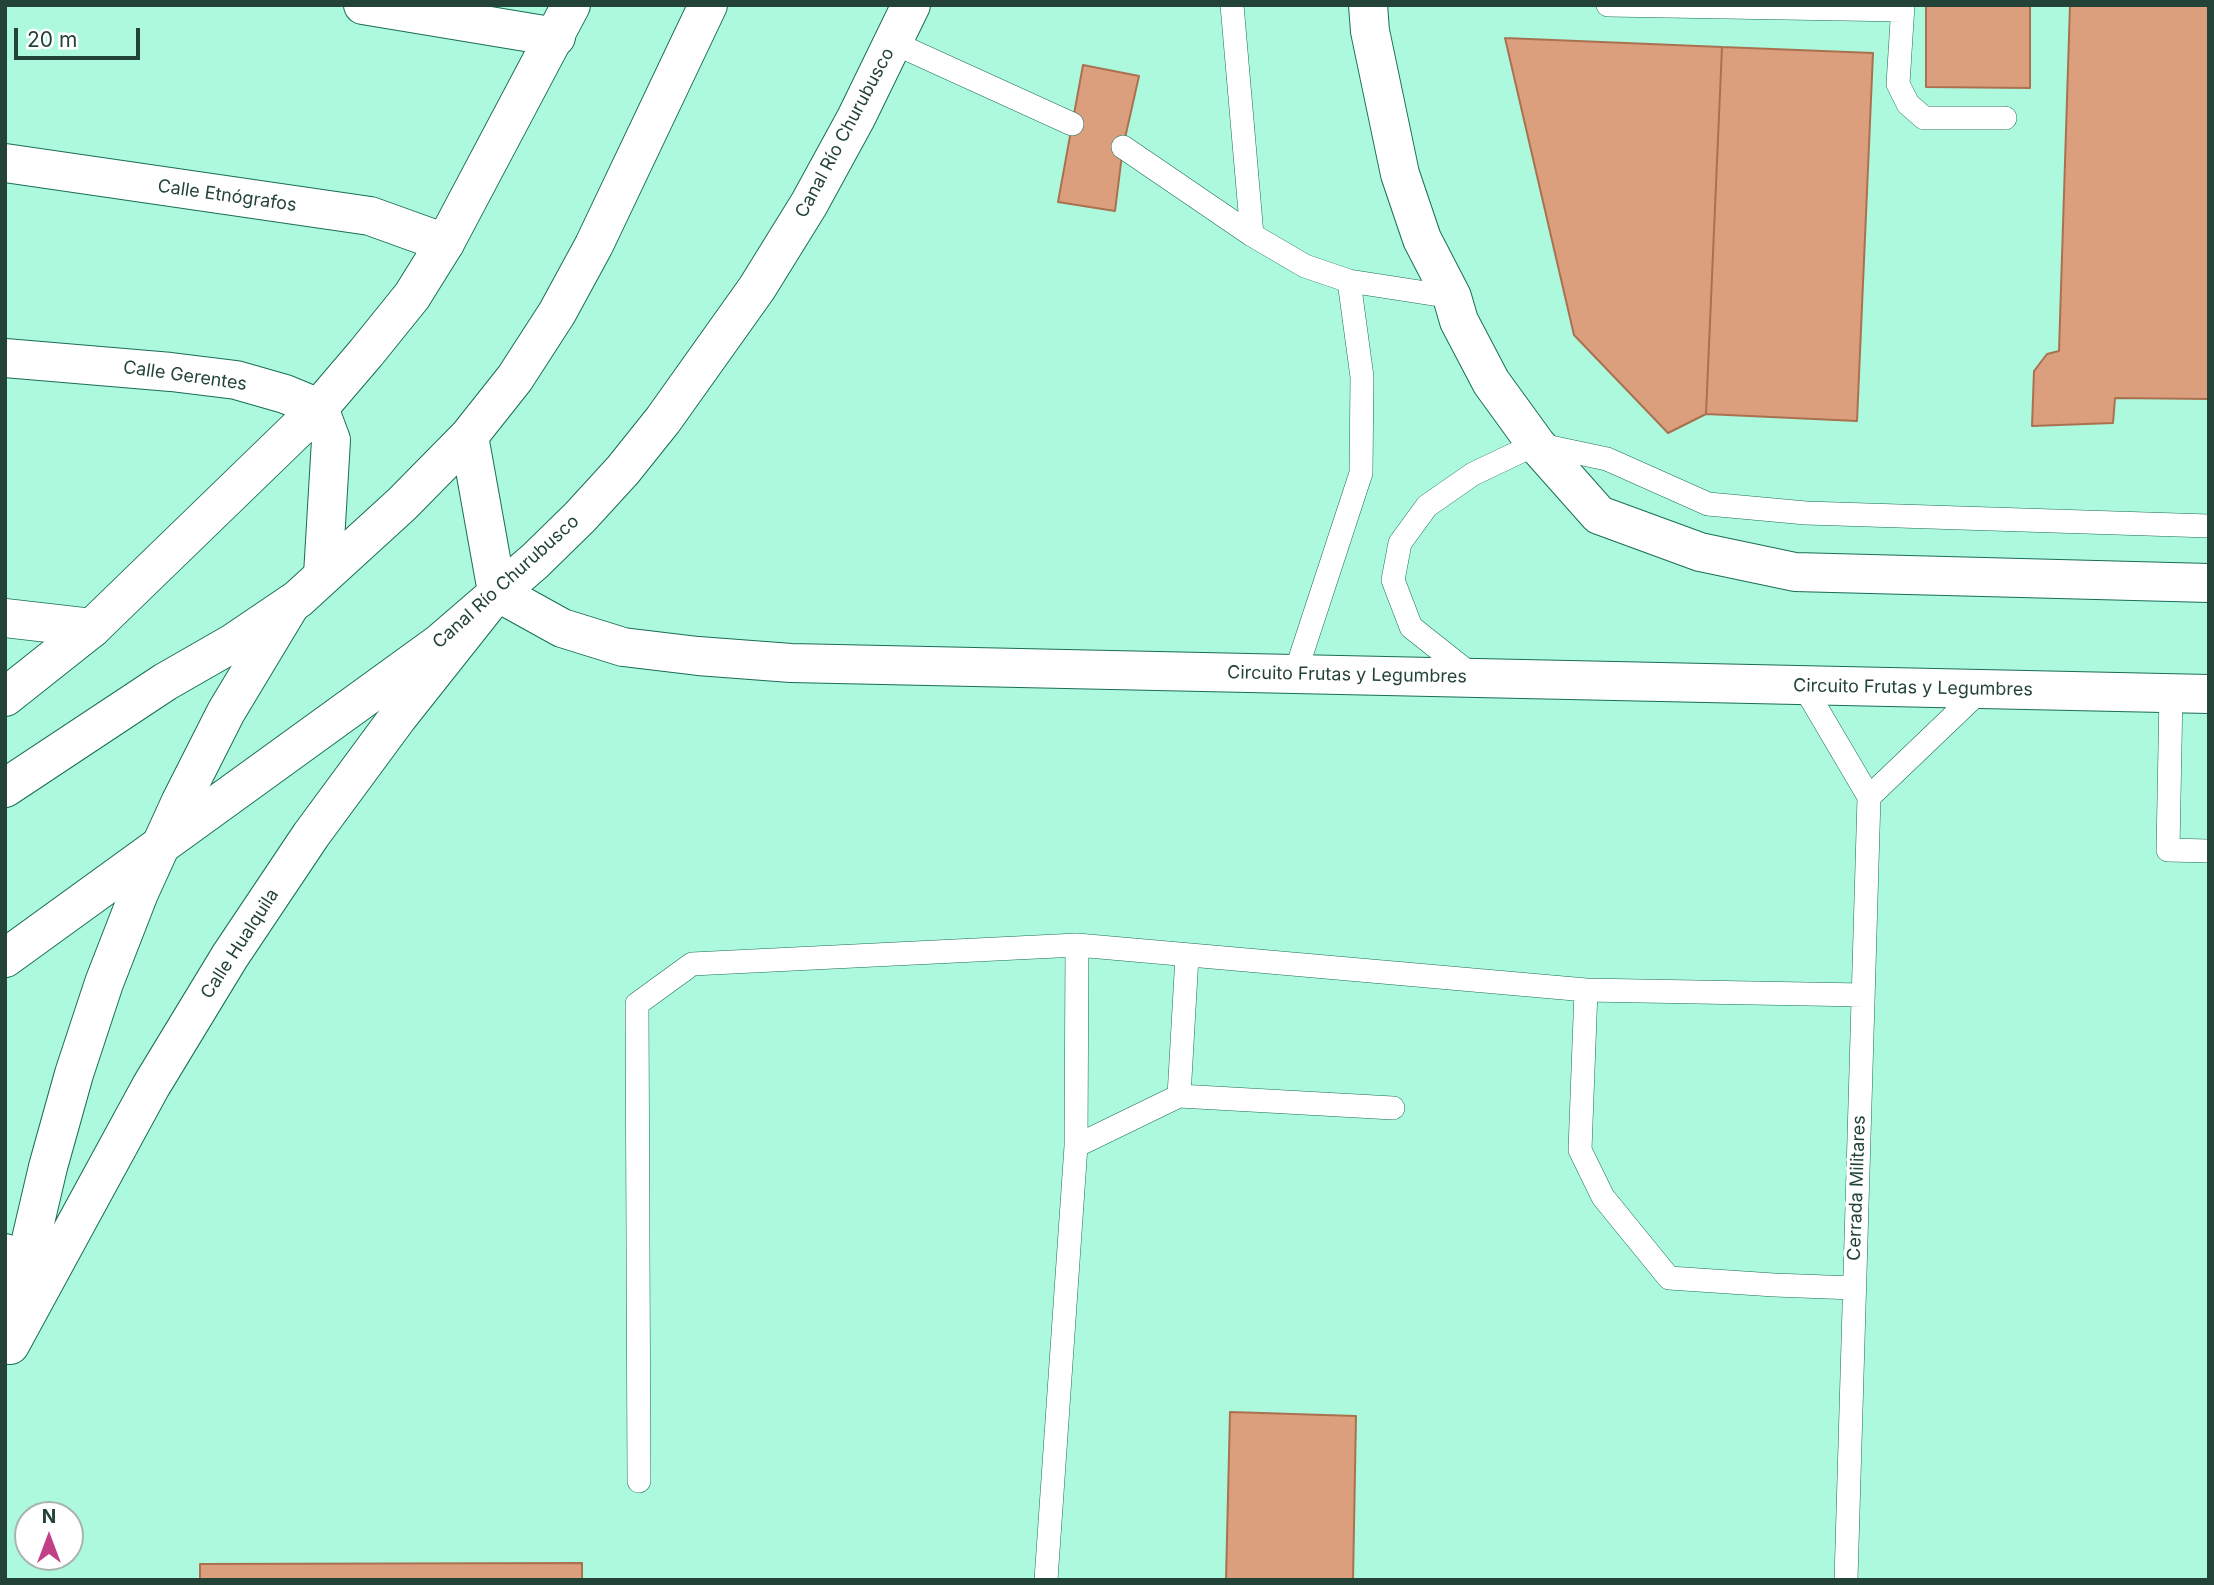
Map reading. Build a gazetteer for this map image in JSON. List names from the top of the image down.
{
  "streets": {
    "street": [
      "Canal Río Churubusco",
      "Calle Etnógrafos",
      "Calle Gerentes",
      "Circuito Frutas y Legumbres",
      "Calle Hualquila"
    ],
    "lane": ["Cerrada Militares"]
  },
  "crossings": [
    ["Canal Río Churubusco", "Circuito Frutas y Legumbres"],
    ["Canal Río Churubusco", "Calle Hualquila"],
    ["Circuito Frutas y Legumbres", "Calle Hualquila"]
  ],
  "scale_bar": "20 m",
  "north": "top"
}
